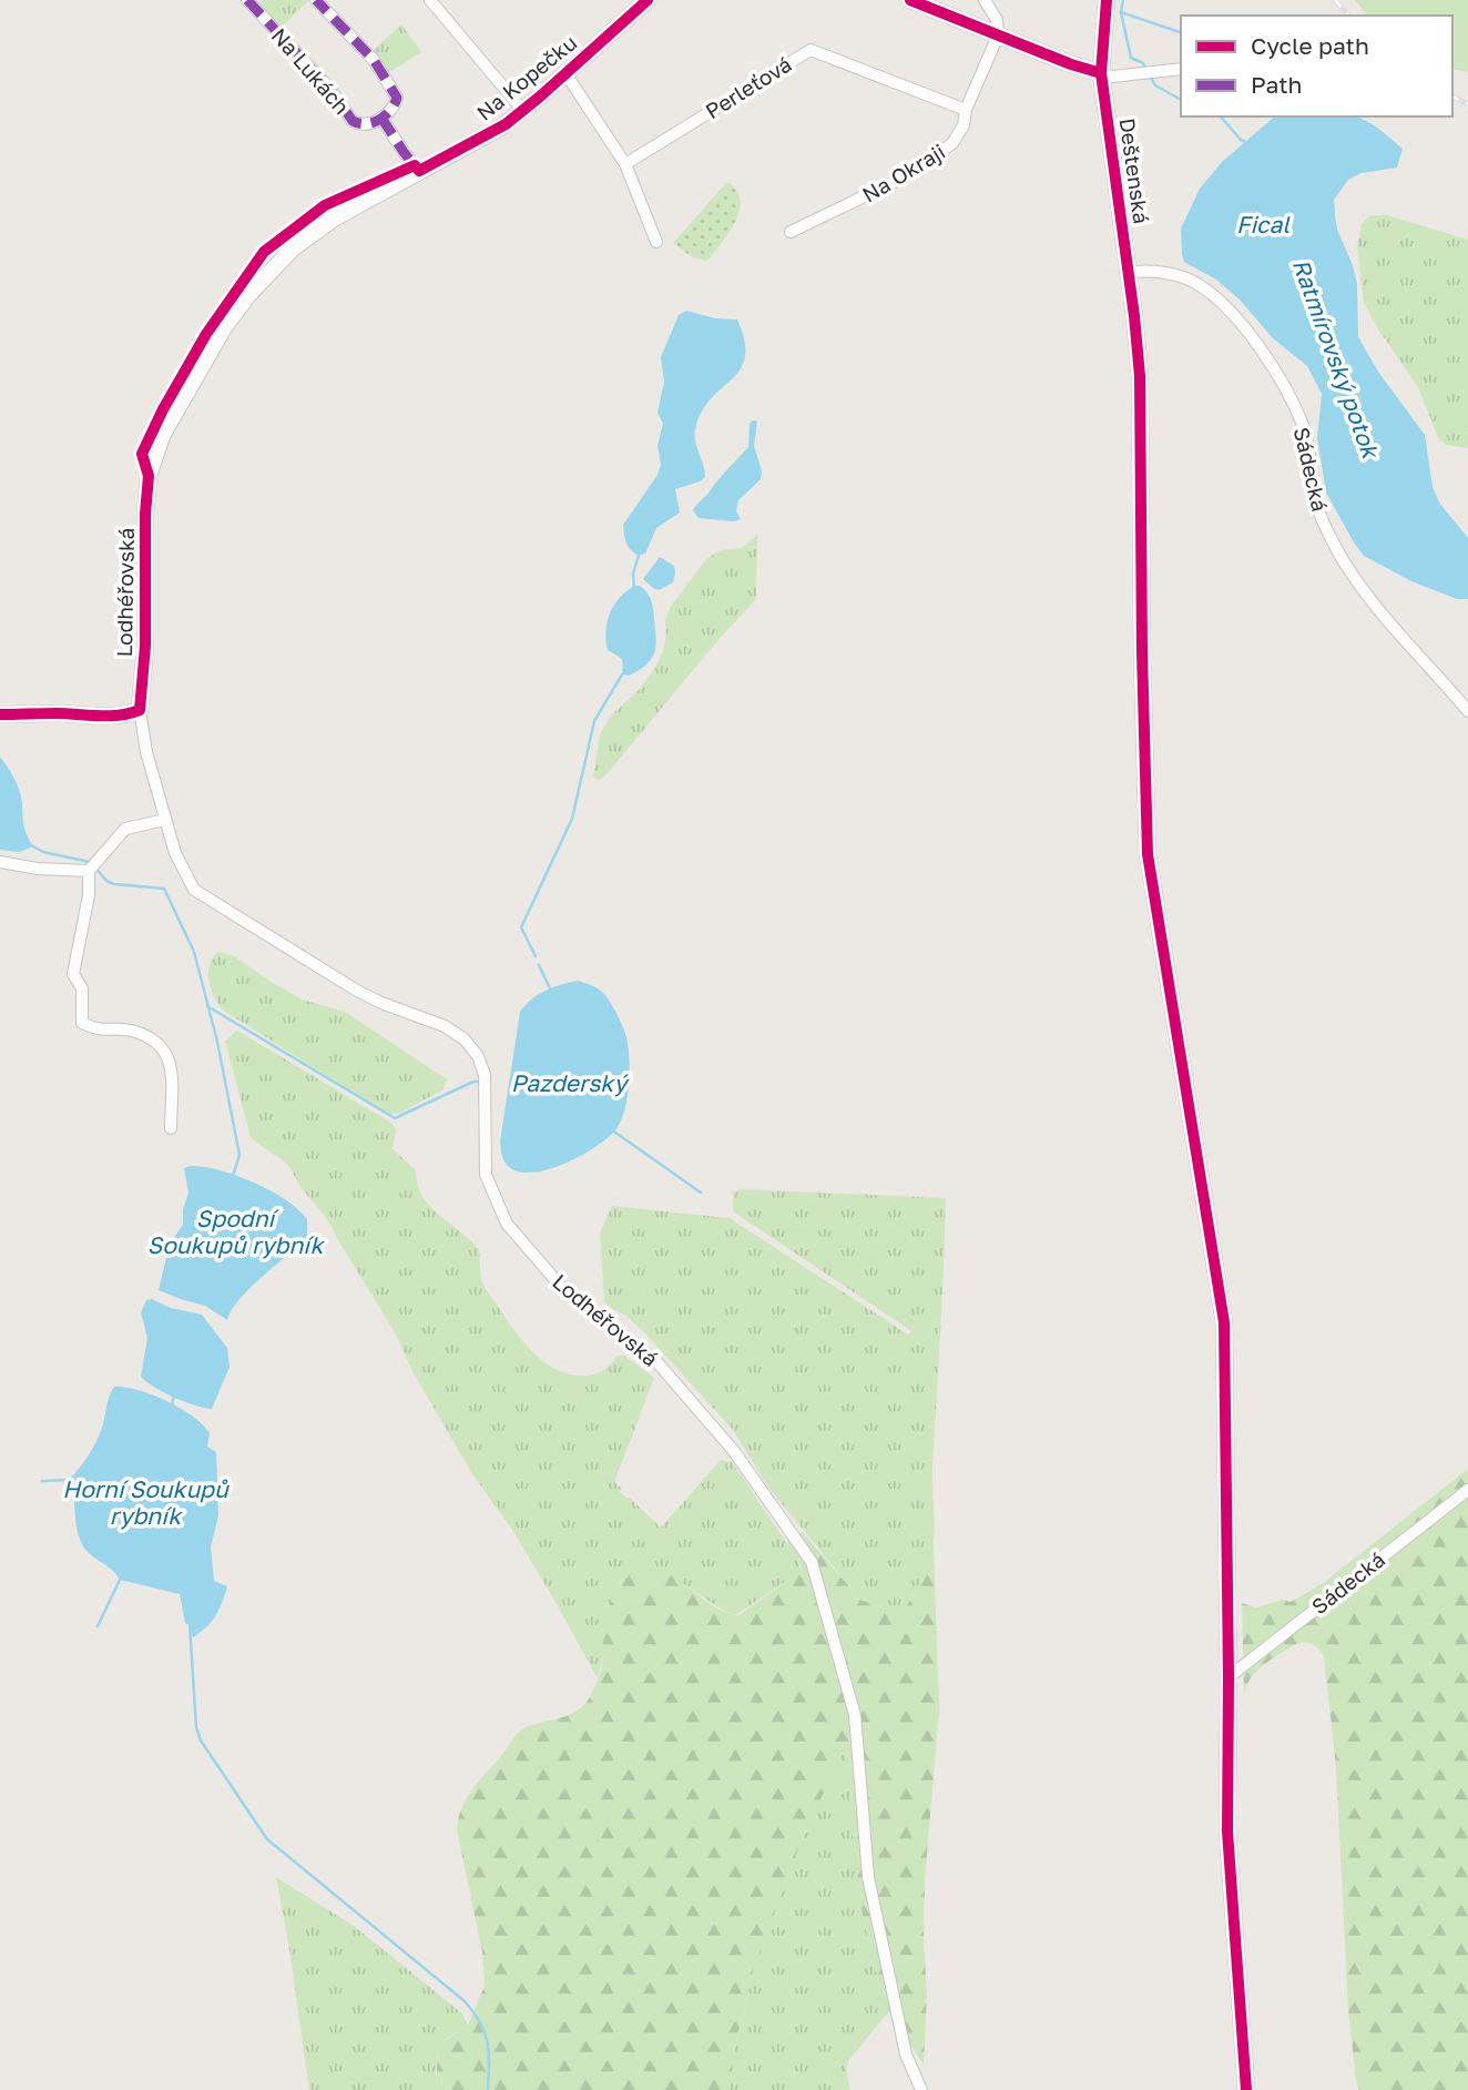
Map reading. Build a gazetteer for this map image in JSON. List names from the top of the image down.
{
  "streets": {
    "main road": ["Na Kopečku", "Deštenská", "Lodhéřovská"],
    "street": [
      "Na Lukách",
      "Perleťová",
      "Na Okraji",
      "Sádecká"
    ]
  },
  "crossings": [
    ["Na Lukách", "Na Kopečku"],
    ["Na Kopečku", "Lodhéřovská"],
    ["Perleťová", "Na Okraji"],
    ["Deštenská", "Sádecká"]
  ],
  "water": [
    "Fical",
    "Ratmírovský potok",
    "Pazderský",
    "Spodní Soukupů rybník",
    "Horní Soukupů rybník"
  ],
  "legend": ["Cycle path", "Path"]
}
